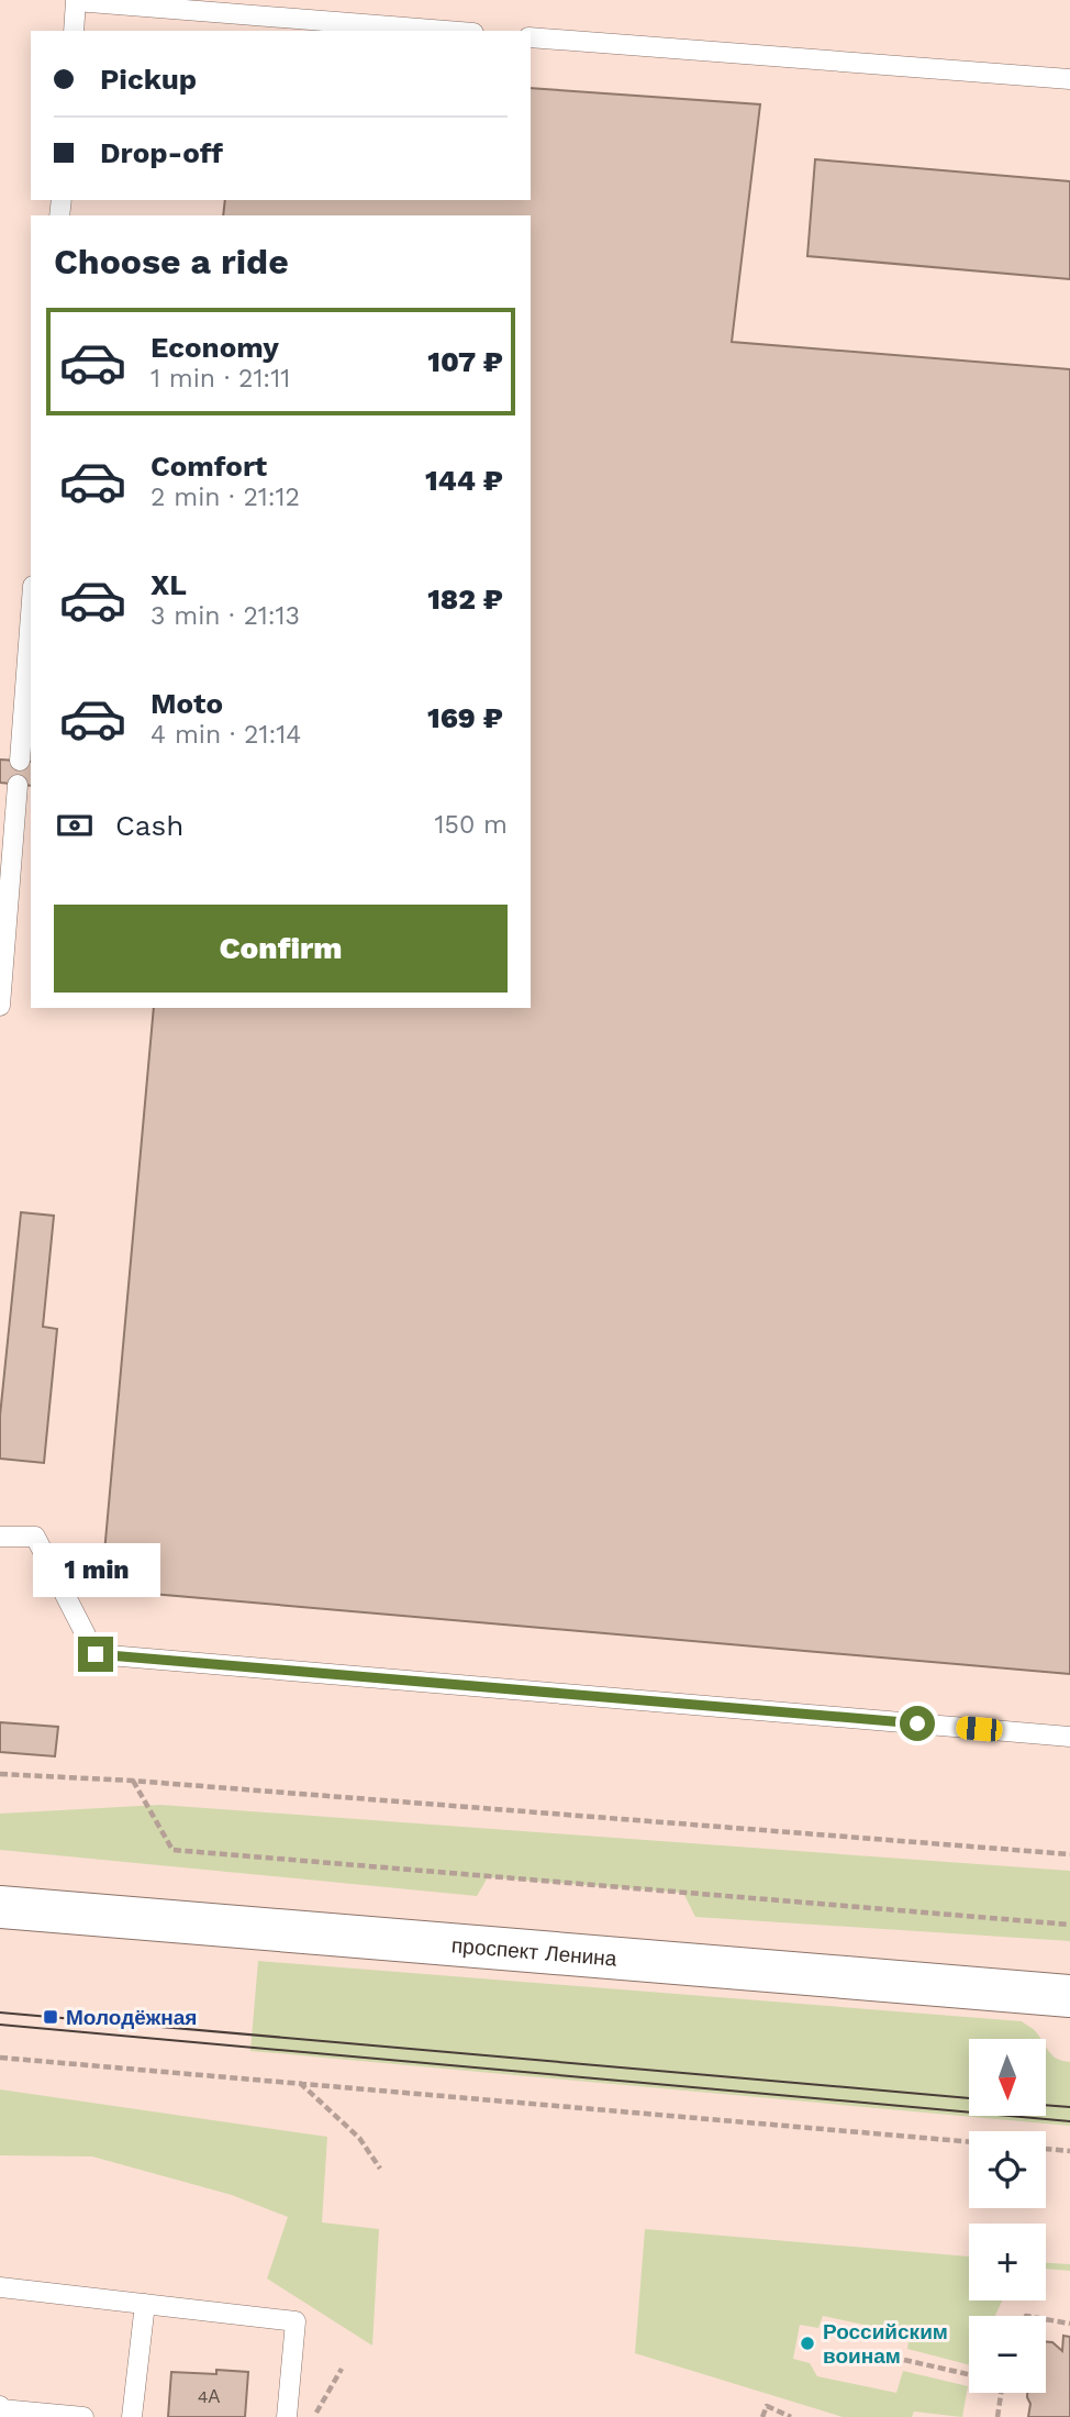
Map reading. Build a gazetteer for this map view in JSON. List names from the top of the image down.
{
  "streets": {
    "main road": ["проспект Ленина"]
  },
  "places": {
    "transit": ["Молодёжная"],
    "other": ["Российским воинам"]
  },
  "house_numbers": ["4А"],
  "north": "bottom",
  "page": {
    "banner": ["Pickup", "Drop-off"],
    "heading": "Choose a ride",
    "list": [
      {
        "name": "Economy",
        "note": "1 min · 21:11",
        "value": "107 ₽"
      },
      {
        "name": "Comfort",
        "note": "2 min · 21:12",
        "value": "144 ₽"
      },
      {
        "name": "XL",
        "note": "3 min · 21:13",
        "value": "182 ₽"
      },
      {
        "name": "Moto",
        "note": "4 min · 21:14",
        "value": "169 ₽"
      }
    ],
    "pay": ["Cash", "150 m"],
    "buttons": "Confirm",
    "bubble": "1 min",
    "map_buttons": ["+", "−"]
  }
}
